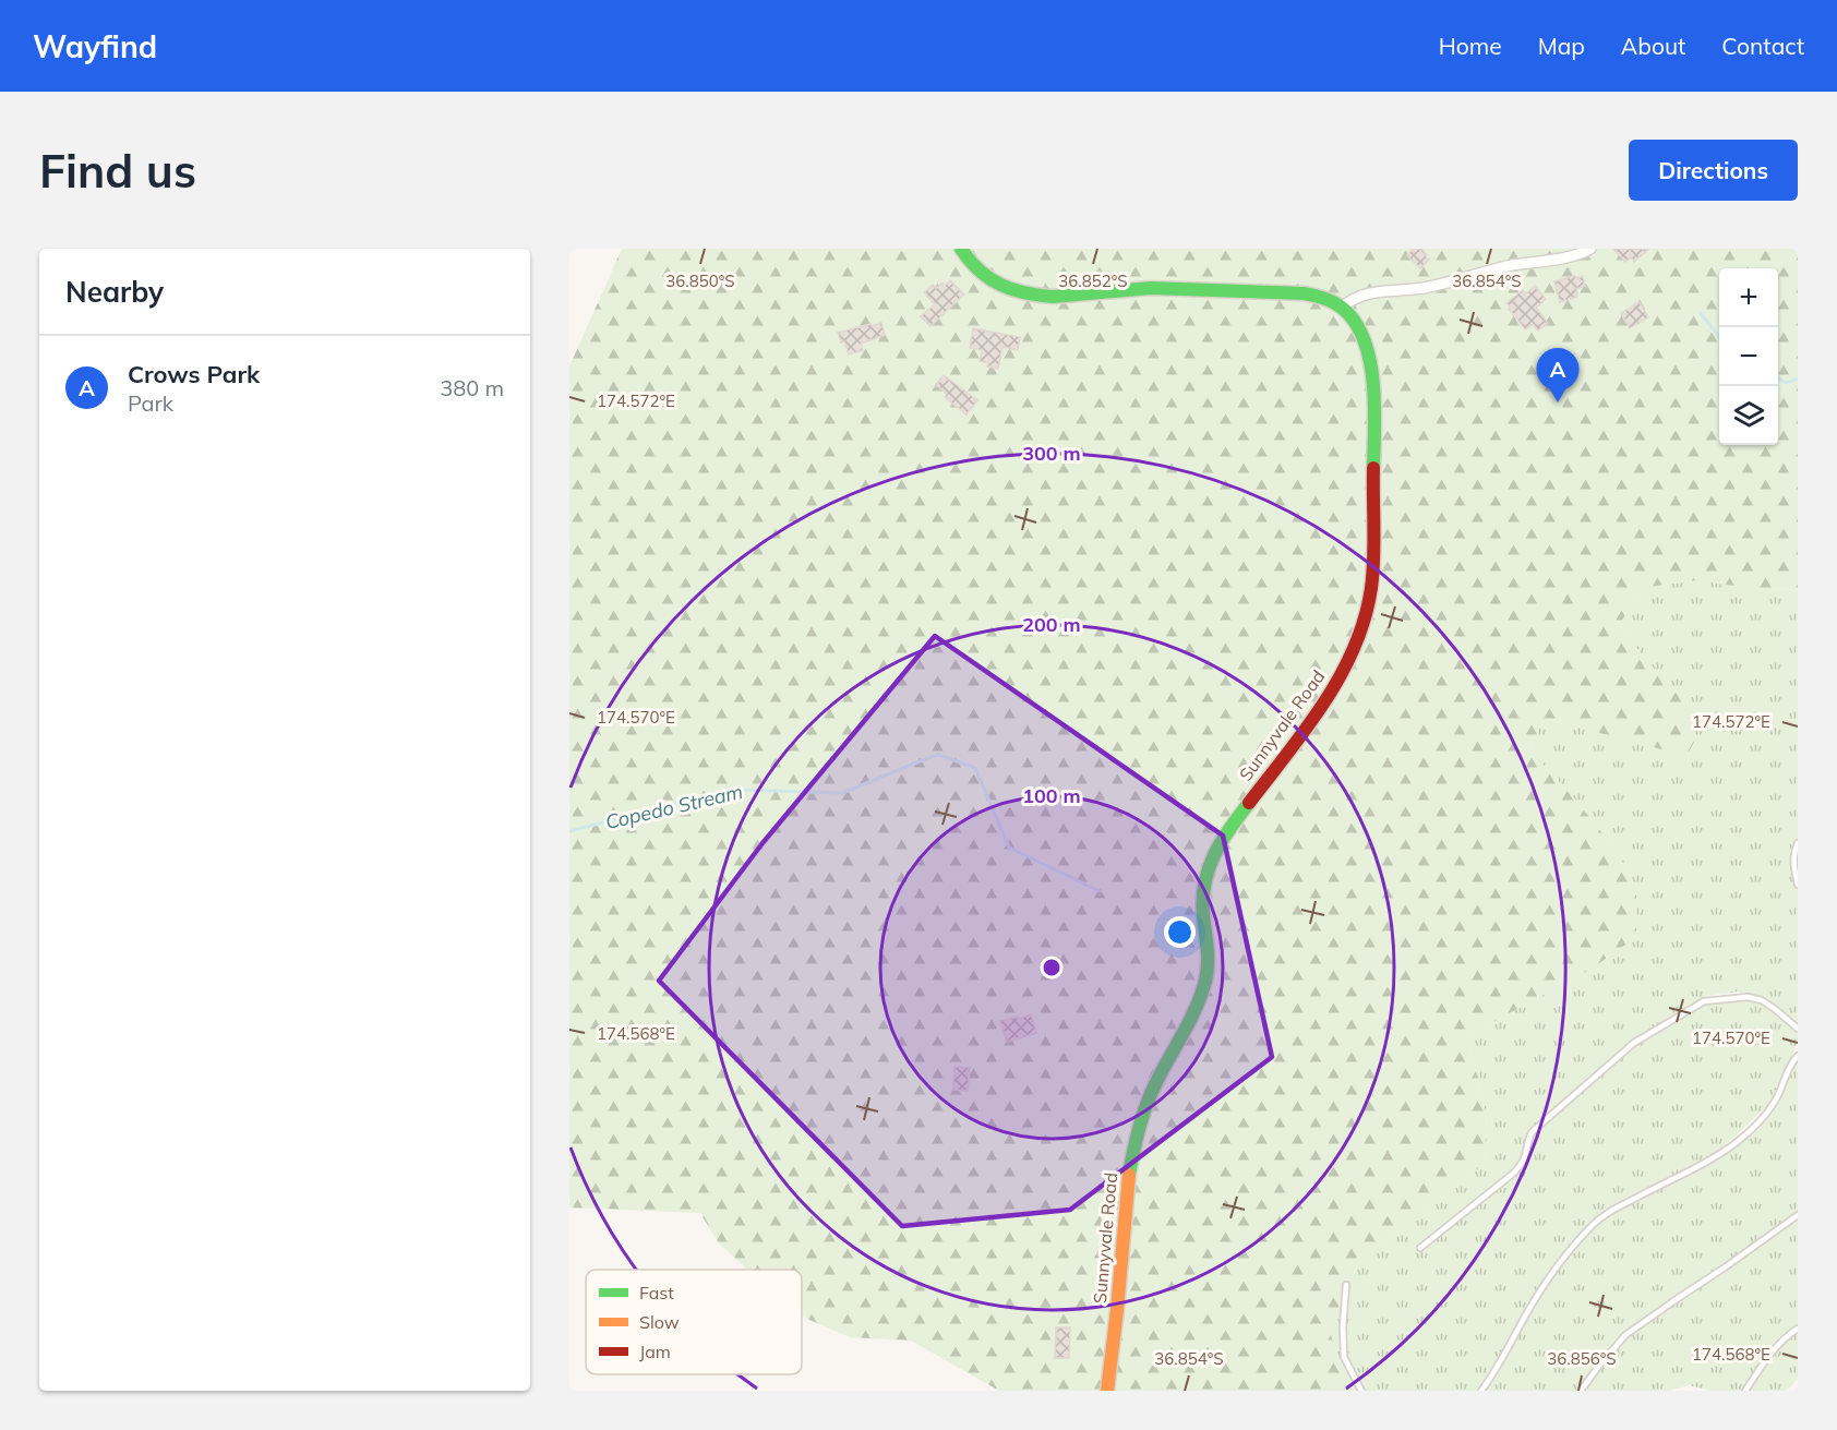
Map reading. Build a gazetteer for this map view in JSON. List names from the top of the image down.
{
  "streets": {
    "street": ["Sunnyvale Road"]
  },
  "water": ["Copedo Stream"],
  "legend": ["Fast", "Slow", "Jam"],
  "page": {
    "header": "Wayfind",
    "nav": [
      "Home",
      "Map",
      "About",
      "Contact"
    ],
    "buttons": "Directions",
    "title": "Find us",
    "heading": "Nearby",
    "map_buttons": ["+", "−"],
    "list": [
      {
        "mark": "A",
        "name": "Crows Park",
        "note": "Park",
        "value": "380 m"
      }
    ],
    "pins": "A"
  },
  "coordinates": [
    "36.850°S",
    "36.852°S",
    "36.854°S",
    "174.572°E",
    "174.570°E",
    "174.568°E",
    "36.856°S"
  ],
  "rings": ["300 m", "200 m", "100 m"]
}
